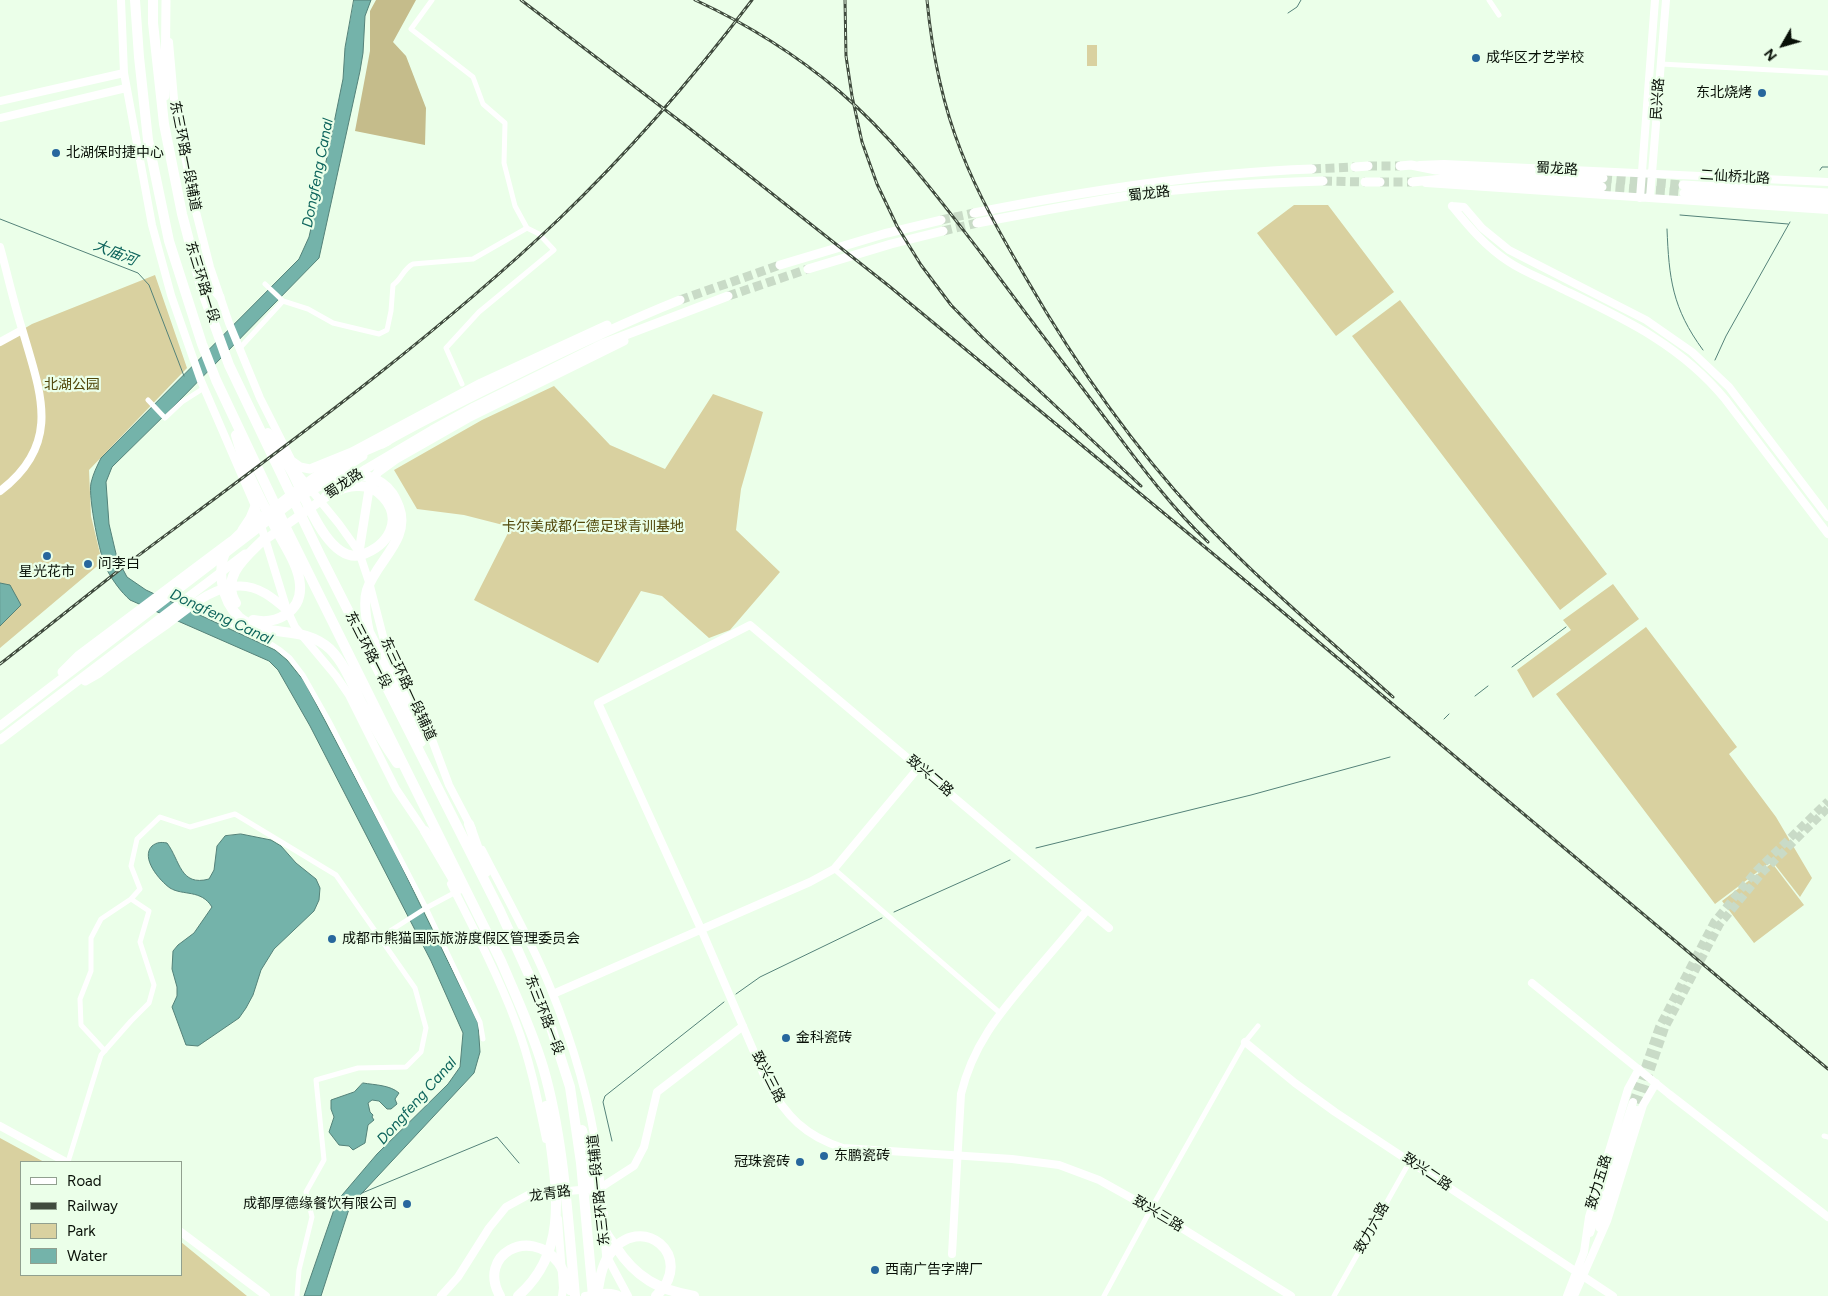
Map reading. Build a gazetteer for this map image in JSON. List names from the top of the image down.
{
  "streets": {
    "highway": ["东三环路一段"],
    "main road": [
      "民兴路",
      "东三环路一段辅道",
      "蜀龙路",
      "二仙桥北路",
      "致兴二路",
      "致兴三路",
      "致力五路",
      "龙青路"
    ],
    "street": ["致力六路"]
  },
  "crossings": [
    ["民兴路", "蜀龙路"],
    ["民兴路", "二仙桥北路"],
    ["东三环路一段辅道", "龙青路"],
    ["蜀龙路", "二仙桥北路"],
    ["致兴二路", "致兴三路"],
    ["致兴二路", "致力五路"],
    ["致兴二路", "致力六路"],
    ["致兴三路", "龙青路"]
  ],
  "water": ["Dongfeng Canal", "大庙河"],
  "parks": ["北湖公园", "卡尔美成都仁德足球青训基地"],
  "places": [
    "成华区才艺学校",
    "东北烧烤",
    "北湖保时捷中心",
    "星光花市",
    "问李白",
    "成都市熊猫国际旅游度假区管理委员会",
    "金科瓷砖",
    "东鹏瓷砖",
    "冠珠瓷砖",
    "成都厚德缘餐饮有限公司",
    "西南广告字牌厂"
  ],
  "legend": [
    "Road",
    "Railway",
    "Park",
    "Water"
  ],
  "north": "bottom left"
}
